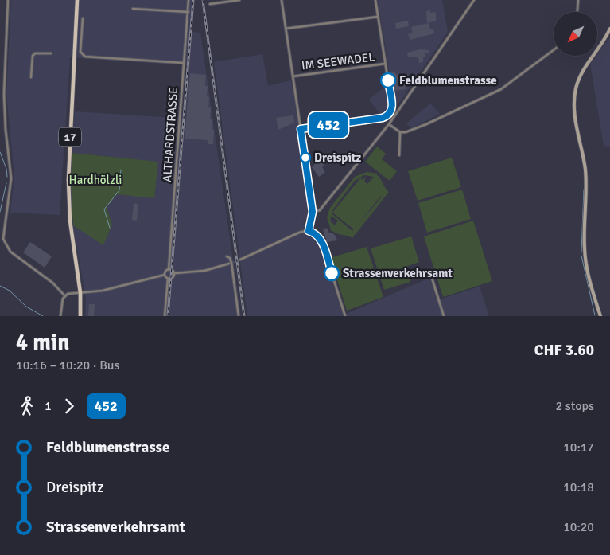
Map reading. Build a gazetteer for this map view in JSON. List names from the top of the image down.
{
  "streets": {
    "main road": ["17"],
    "street": ["IM SEEWADEL", "ALTHARDSTRASSE"]
  },
  "parks": ["Hardhölzli"],
  "places": ["Feldblumenstrasse", "Dreispitz", "Strassenverkehrsamt"],
  "lines": ["bus line 452"],
  "north": "bottom left",
  "page": {
    "on_map": "452",
    "heading": ["4 min", "10:16 – 10:20 · Bus", "CHF 3.60"],
    "legs": ["1", "452", "2 stops"],
    "list": [
      {
        "name": "Feldblumenstrasse",
        "value": "10:17"
      },
      {
        "name": "Dreispitz",
        "value": "10:18"
      },
      {
        "name": "Strassenverkehrsamt",
        "value": "10:20"
      }
    ]
  }
}
